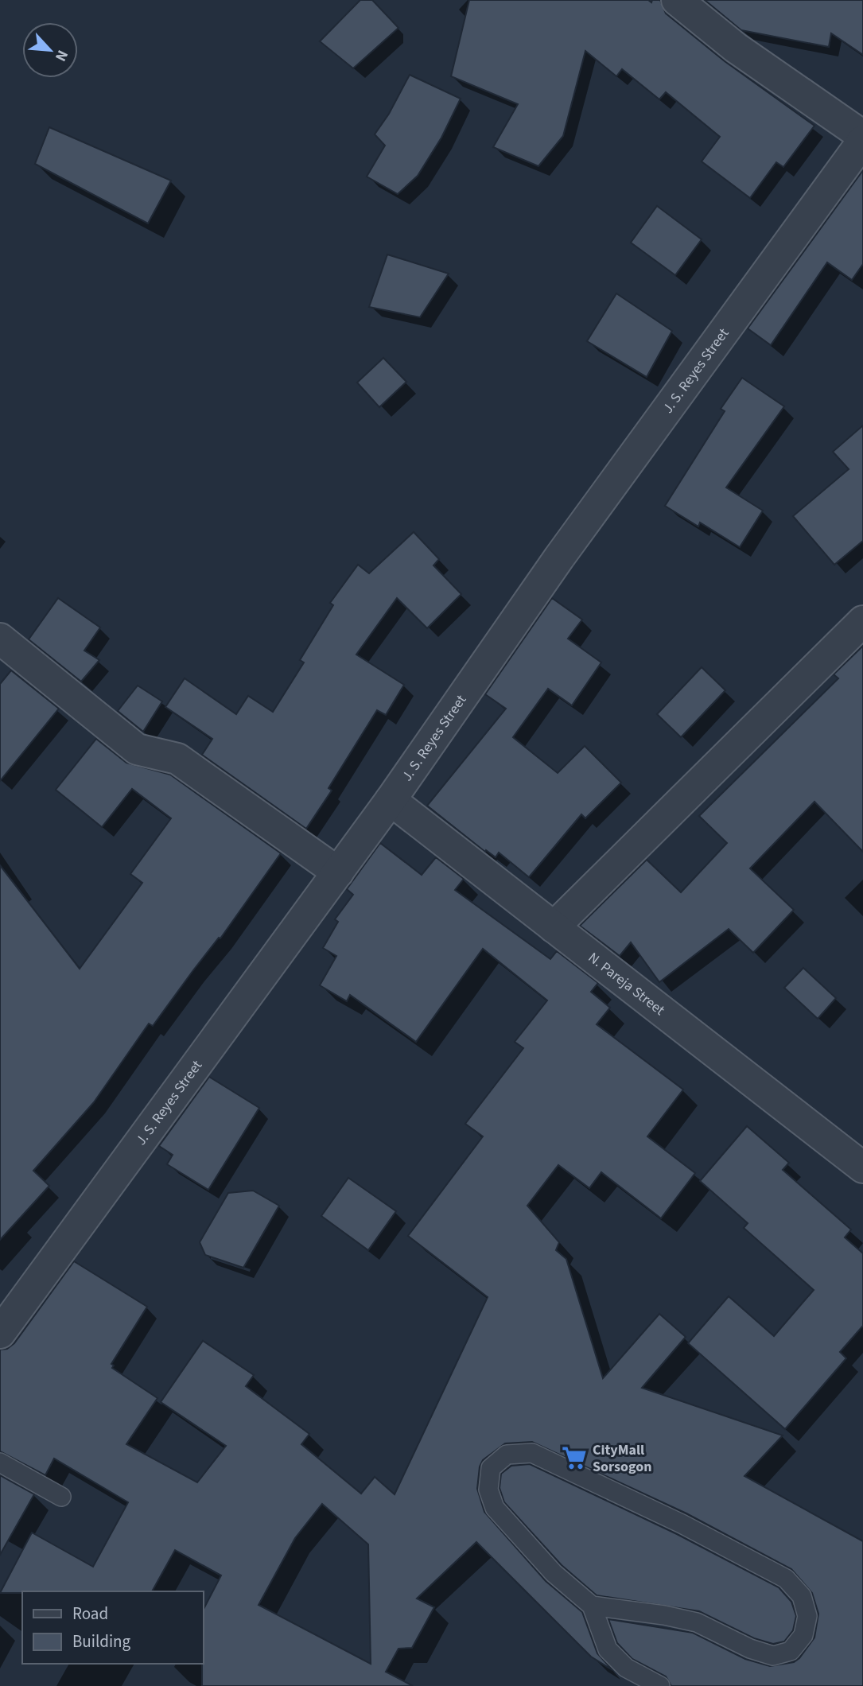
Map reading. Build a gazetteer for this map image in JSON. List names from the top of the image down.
{
  "streets": {
    "street": ["J. S. Reyes Street", "N. Pareja Street"]
  },
  "crossings": [
    ["J. S. Reyes Street", "N. Pareja Street"]
  ],
  "places": {
    "supermarket": ["CityMall Sorsogon"]
  },
  "legend": ["Road", "Building"],
  "north": "bottom right"
}
